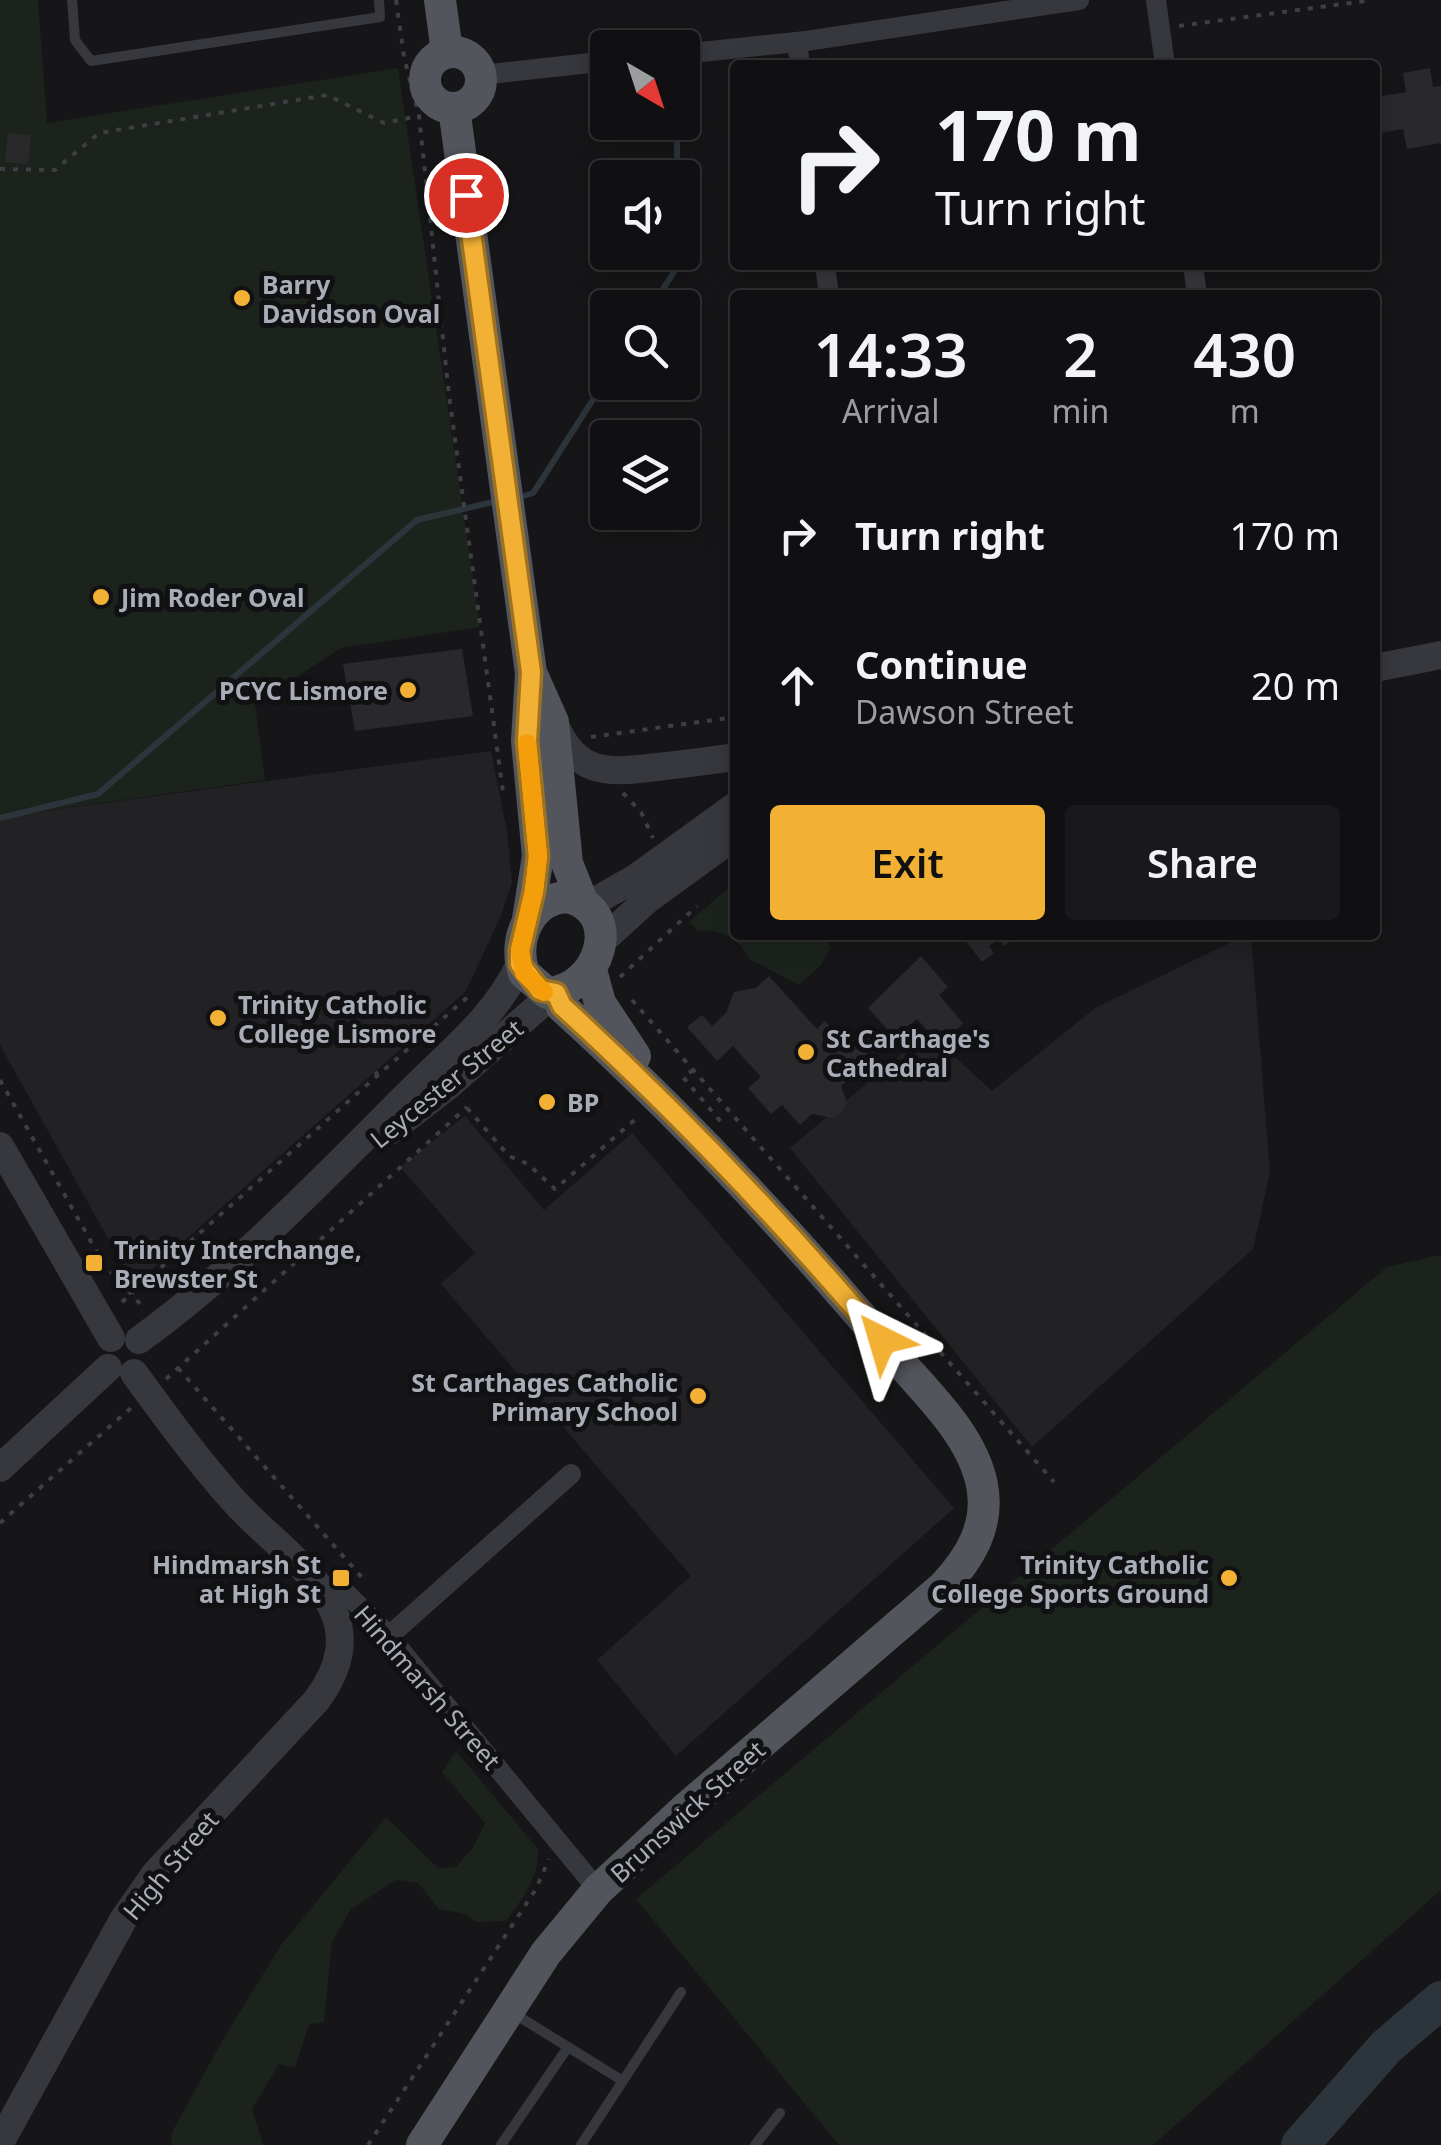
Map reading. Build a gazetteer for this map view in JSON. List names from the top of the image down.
{
  "streets": {
    "main road": ["Brunswick Street"],
    "street": ["Leycester Street", "Hindmarsh Street", "High Street"]
  },
  "crossings": [
    ["Hindmarsh Street", "Brunswick Street"],
    ["Hindmarsh Street", "High Street"]
  ],
  "places": {
    "other": [
      "Barry Davidson Oval",
      "Jim Roder Oval",
      "PCYC Lismore",
      "Trinity Catholic College Lismore",
      "St Carthage's Cathedral",
      "BP",
      "St Carthages Catholic Primary School",
      "Trinity Catholic College Sports Ground"
    ],
    "transit": ["Trinity Interchange, Brewster St", "Hindmarsh St at High St"]
  },
  "north": "bottom right",
  "page": {
    "turn": ["170 m", "Turn right"],
    "eta": [
      "14:33",
      "Arrival",
      "2",
      "min",
      "430",
      "m"
    ],
    "list": [
      {
        "name": "Turn right",
        "value": "170 m"
      },
      {
        "name": "Continue",
        "note": "Dawson Street",
        "value": "20 m"
      }
    ],
    "buttons": ["Exit", "Share"]
  }
}
